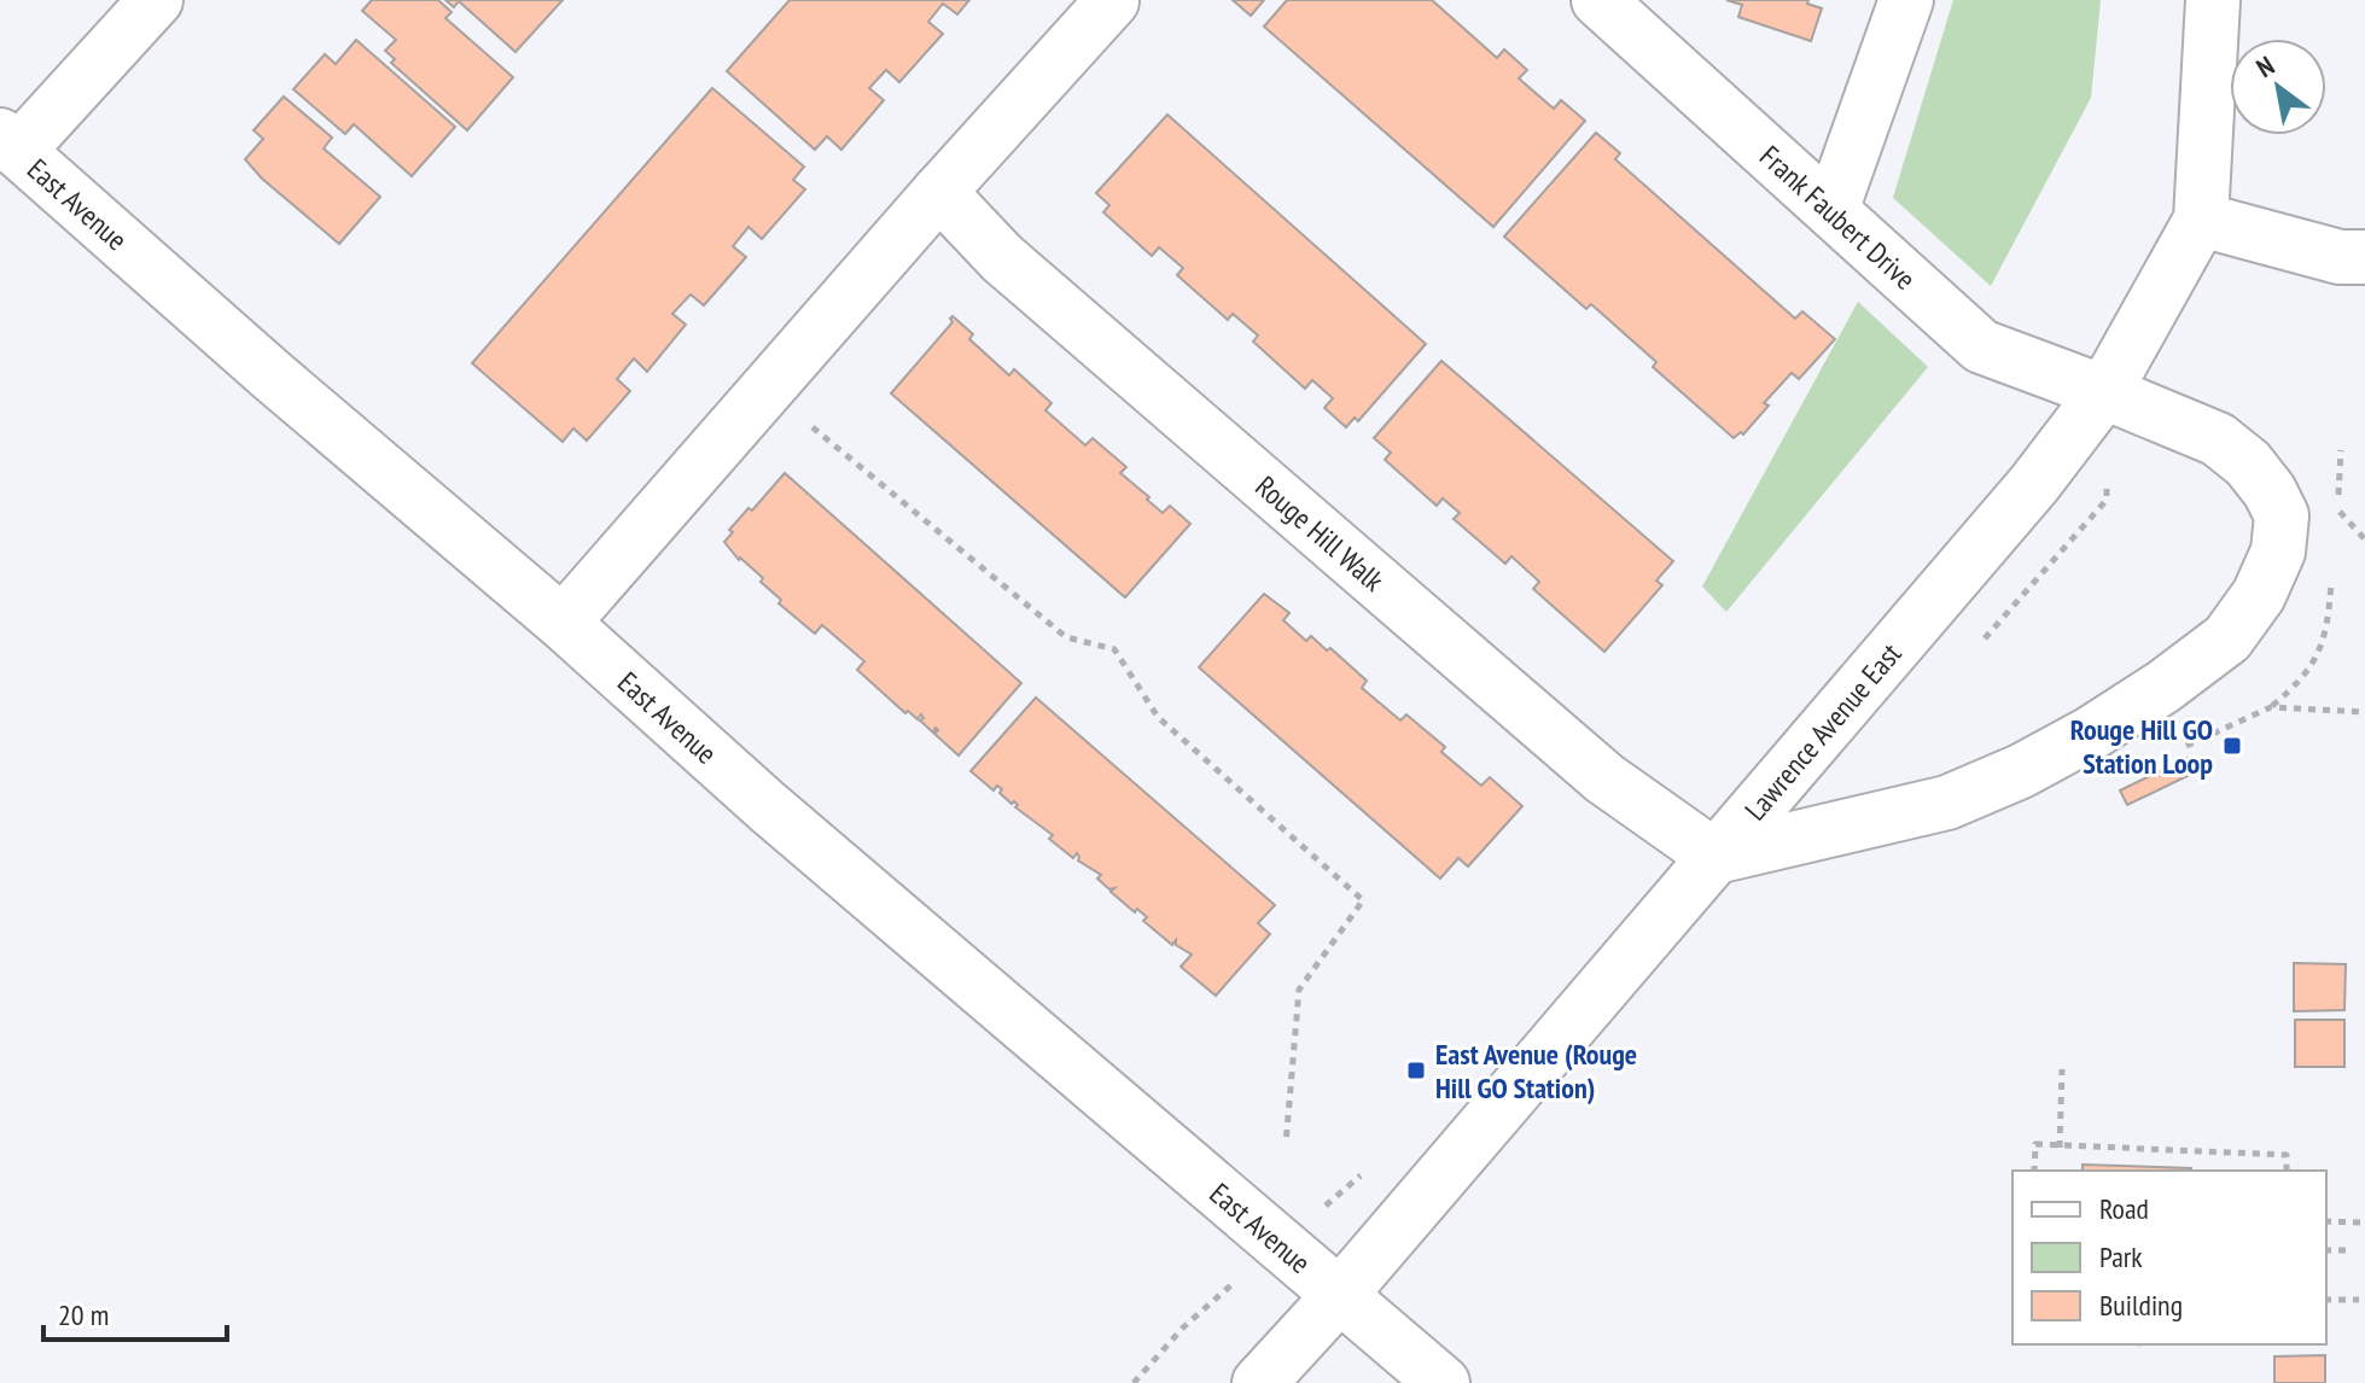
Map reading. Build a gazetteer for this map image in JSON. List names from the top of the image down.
{
  "streets": {
    "street": [
      "East Avenue",
      "Frank Faubert Drive",
      "Rouge Hill Walk",
      "Lawrence Avenue East"
    ]
  },
  "crossings": [
    ["East Avenue", "Lawrence Avenue East"],
    ["Frank Faubert Drive", "Rouge Hill Walk"],
    ["Frank Faubert Drive", "Lawrence Avenue East"],
    ["Rouge Hill Walk", "Lawrence Avenue East"]
  ],
  "places": {
    "transit": ["Rouge Hill GO Station Loop", "East Avenue (Rouge Hill GO Station)"]
  },
  "legend": ["Road", "Park", "Building"],
  "scale_bar": "20 m",
  "north": "top left"
}
